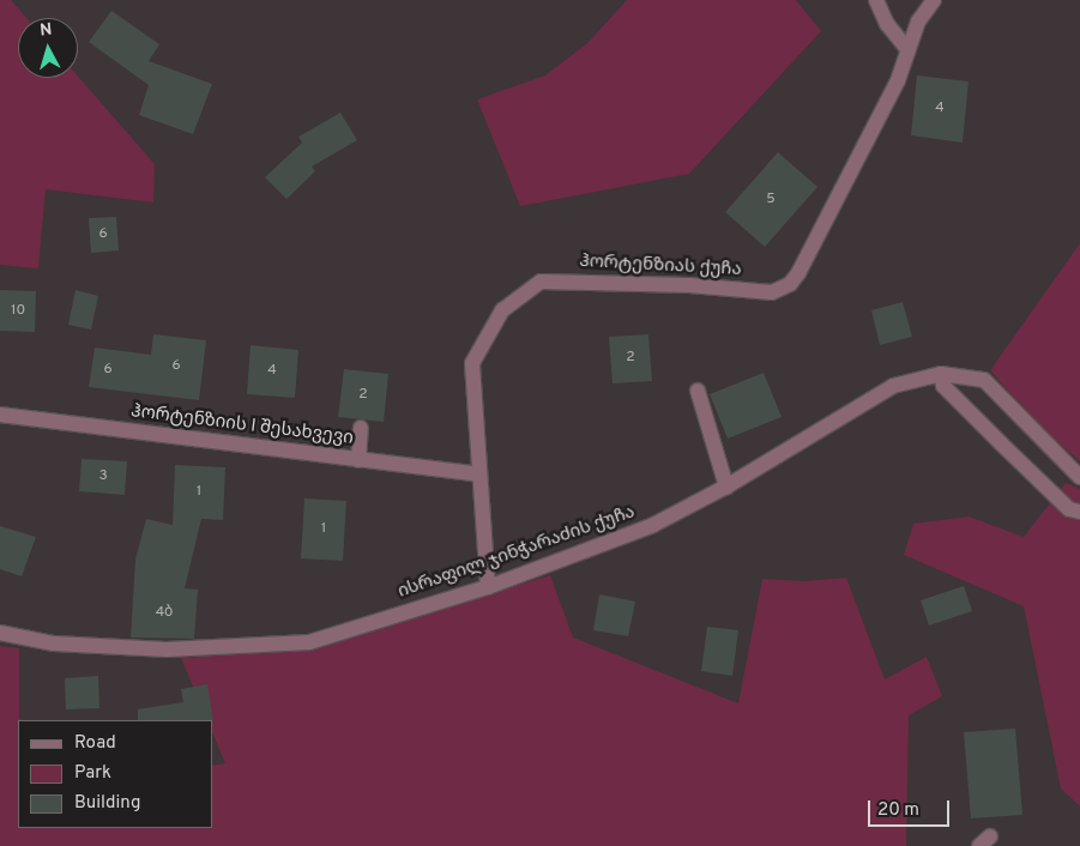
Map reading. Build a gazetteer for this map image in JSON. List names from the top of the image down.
{
  "streets": {
    "street": ["ჰორტენზიას ქუჩა", "ჰორტენზიის I შესახვევი", "ისრაფილ ჯინჭარაძის ქუჩა"]
  },
  "crossings": [
    ["ჰორტენზიას ქუჩა", "ჰორტენზიის I შესახვევი"],
    ["ჰორტენზიას ქუჩა", "ისრაფილ ჯინჭარაძის ქუჩა"]
  ],
  "house_numbers": [
    "4",
    "5",
    "6",
    "10",
    "2",
    "6",
    "6",
    "4",
    "2",
    "3",
    "1",
    "1",
    "4ბ"
  ],
  "legend": ["Road", "Park", "Building"],
  "scale_bar": "20 m",
  "north": "top"
}
